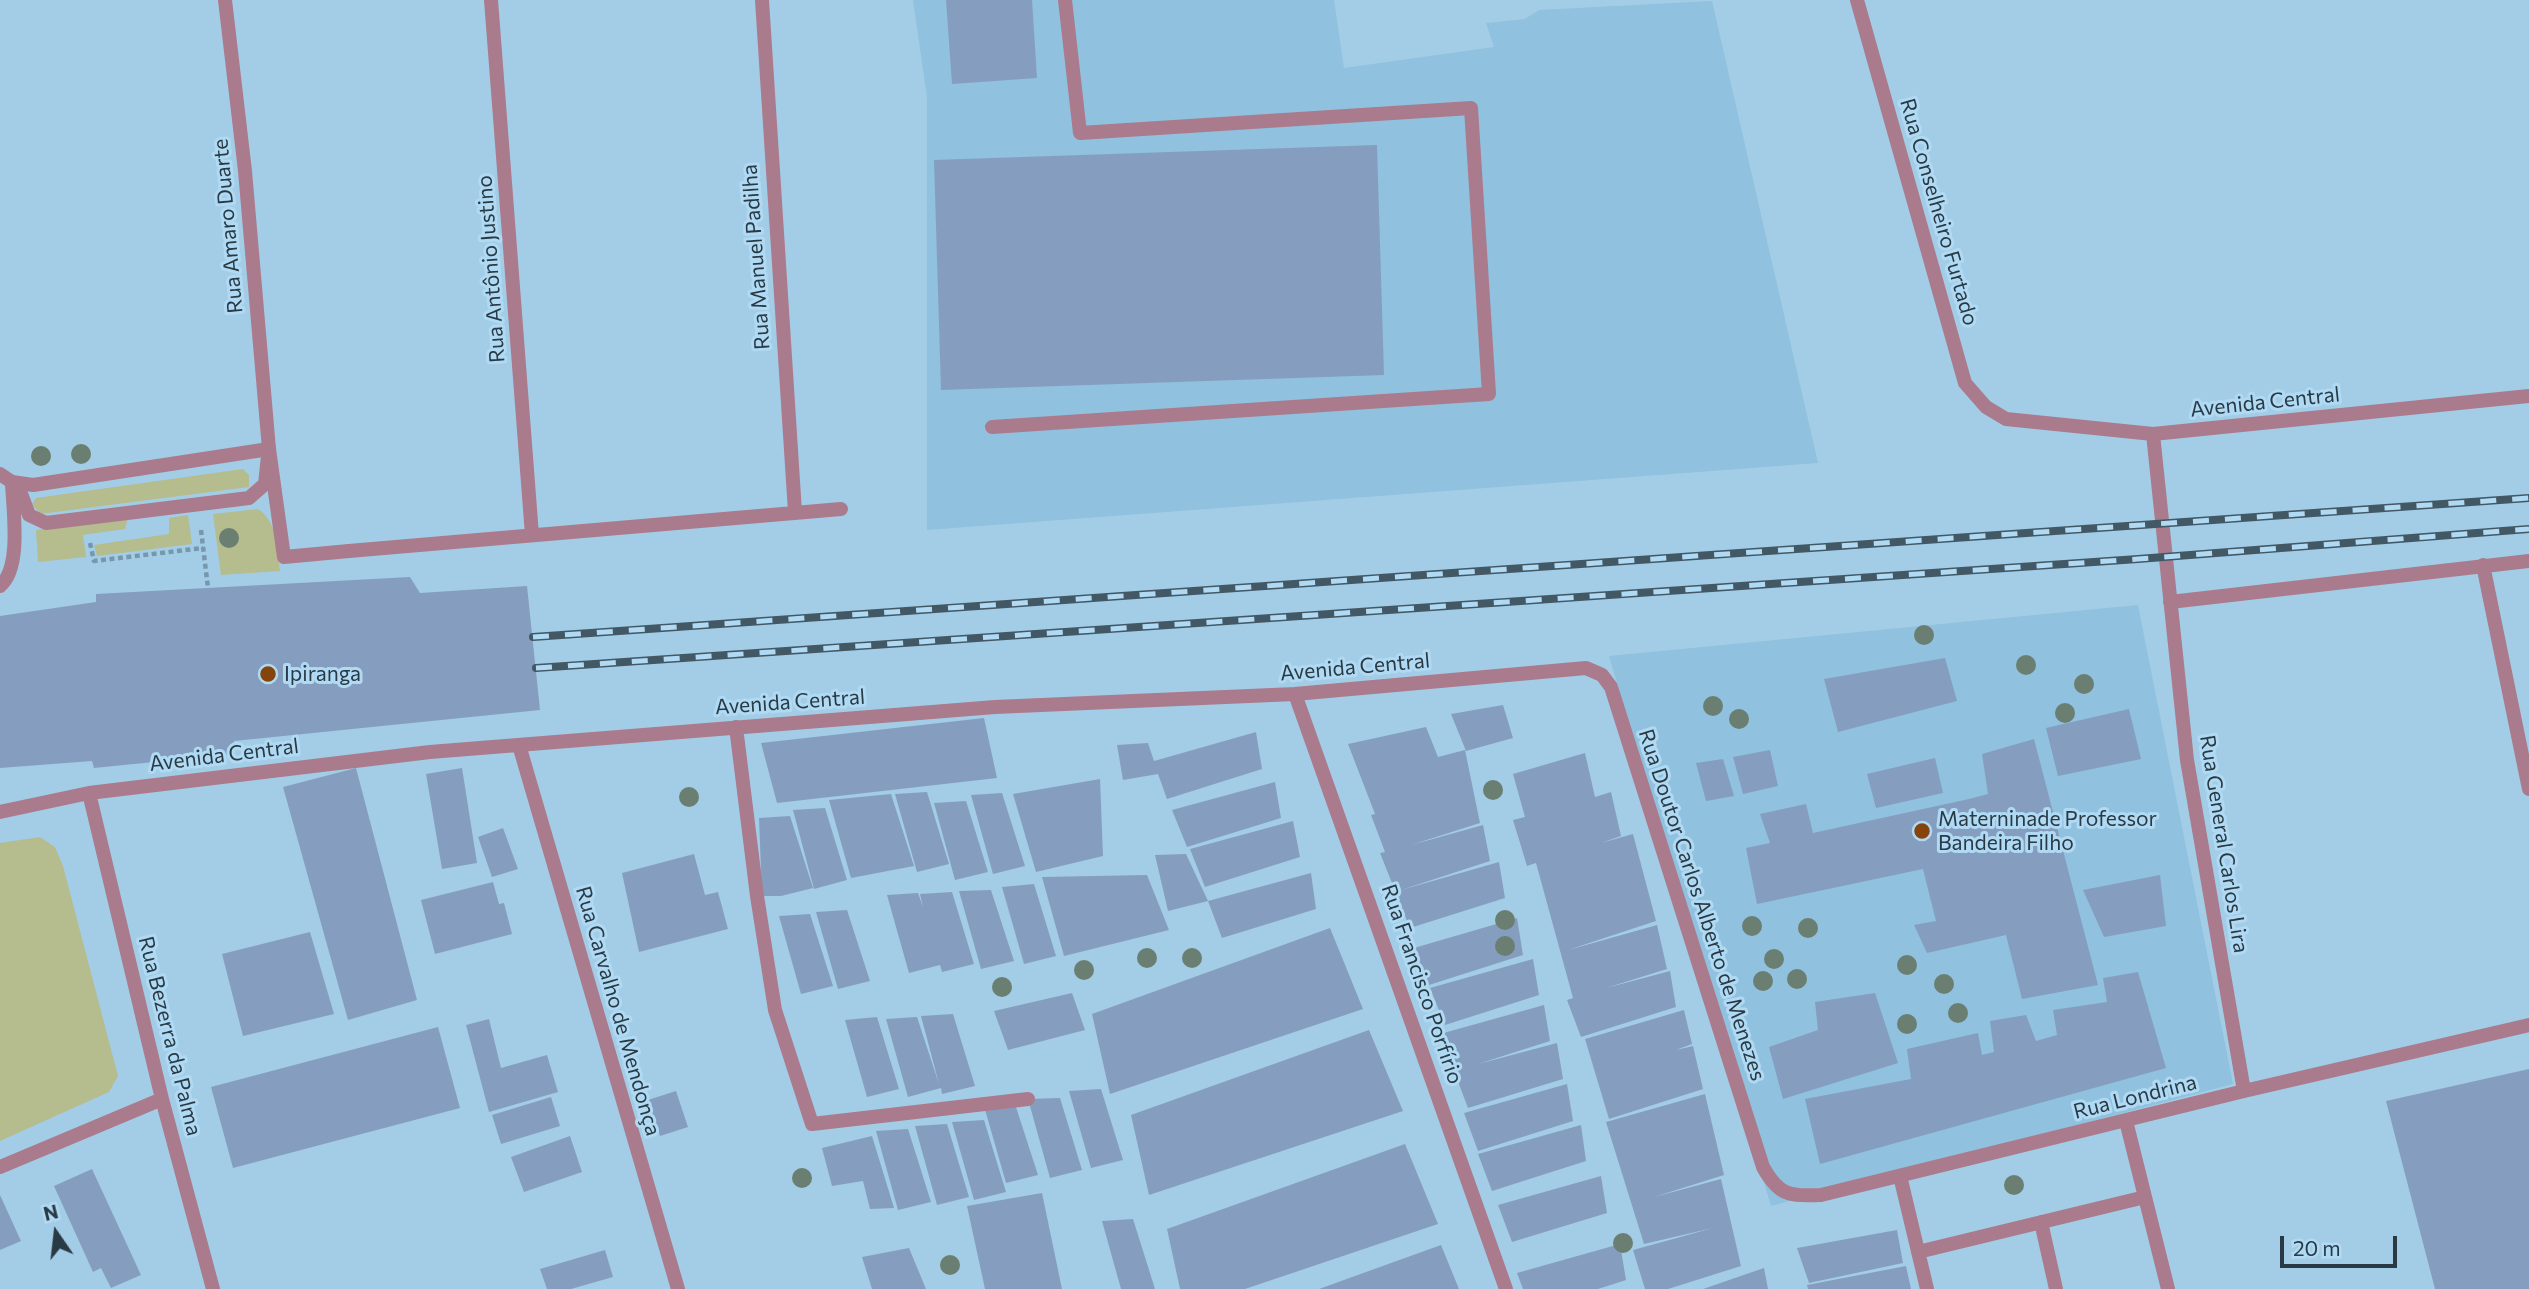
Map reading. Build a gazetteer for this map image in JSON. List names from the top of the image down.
{
  "streets": {
    "street": [
      "Rua Conselheiro Furtado",
      "Rua Amaro Duarte",
      "Rua Manuel Padilha",
      "Rua Antônio Justino",
      "Avenida Central",
      "Rua General Carlos Lira",
      "Rua Doutor Carlos Alberto de Menezes",
      "Rua Francisco Porfírio",
      "Rua Carvalho de Mendonça",
      "Rua Bezerra da Palma",
      "Rua Londrina"
    ]
  },
  "crossings": [
    ["Rua Conselheiro Furtado", "Avenida Central"],
    ["Avenida Central", "Rua General Carlos Lira"],
    ["Avenida Central", "Rua Doutor Carlos Alberto de Menezes"],
    ["Avenida Central", "Rua Francisco Porfírio"],
    ["Avenida Central", "Rua Carvalho de Mendonça"],
    ["Avenida Central", "Rua Bezerra da Palma"],
    ["Rua General Carlos Lira", "Rua Londrina"],
    ["Rua Doutor Carlos Alberto de Menezes", "Rua Londrina"]
  ],
  "places": ["Ipiranga", "Materninade Professor Bandeira Filho"],
  "scale_bar": "20 m",
  "north": "top"
}
